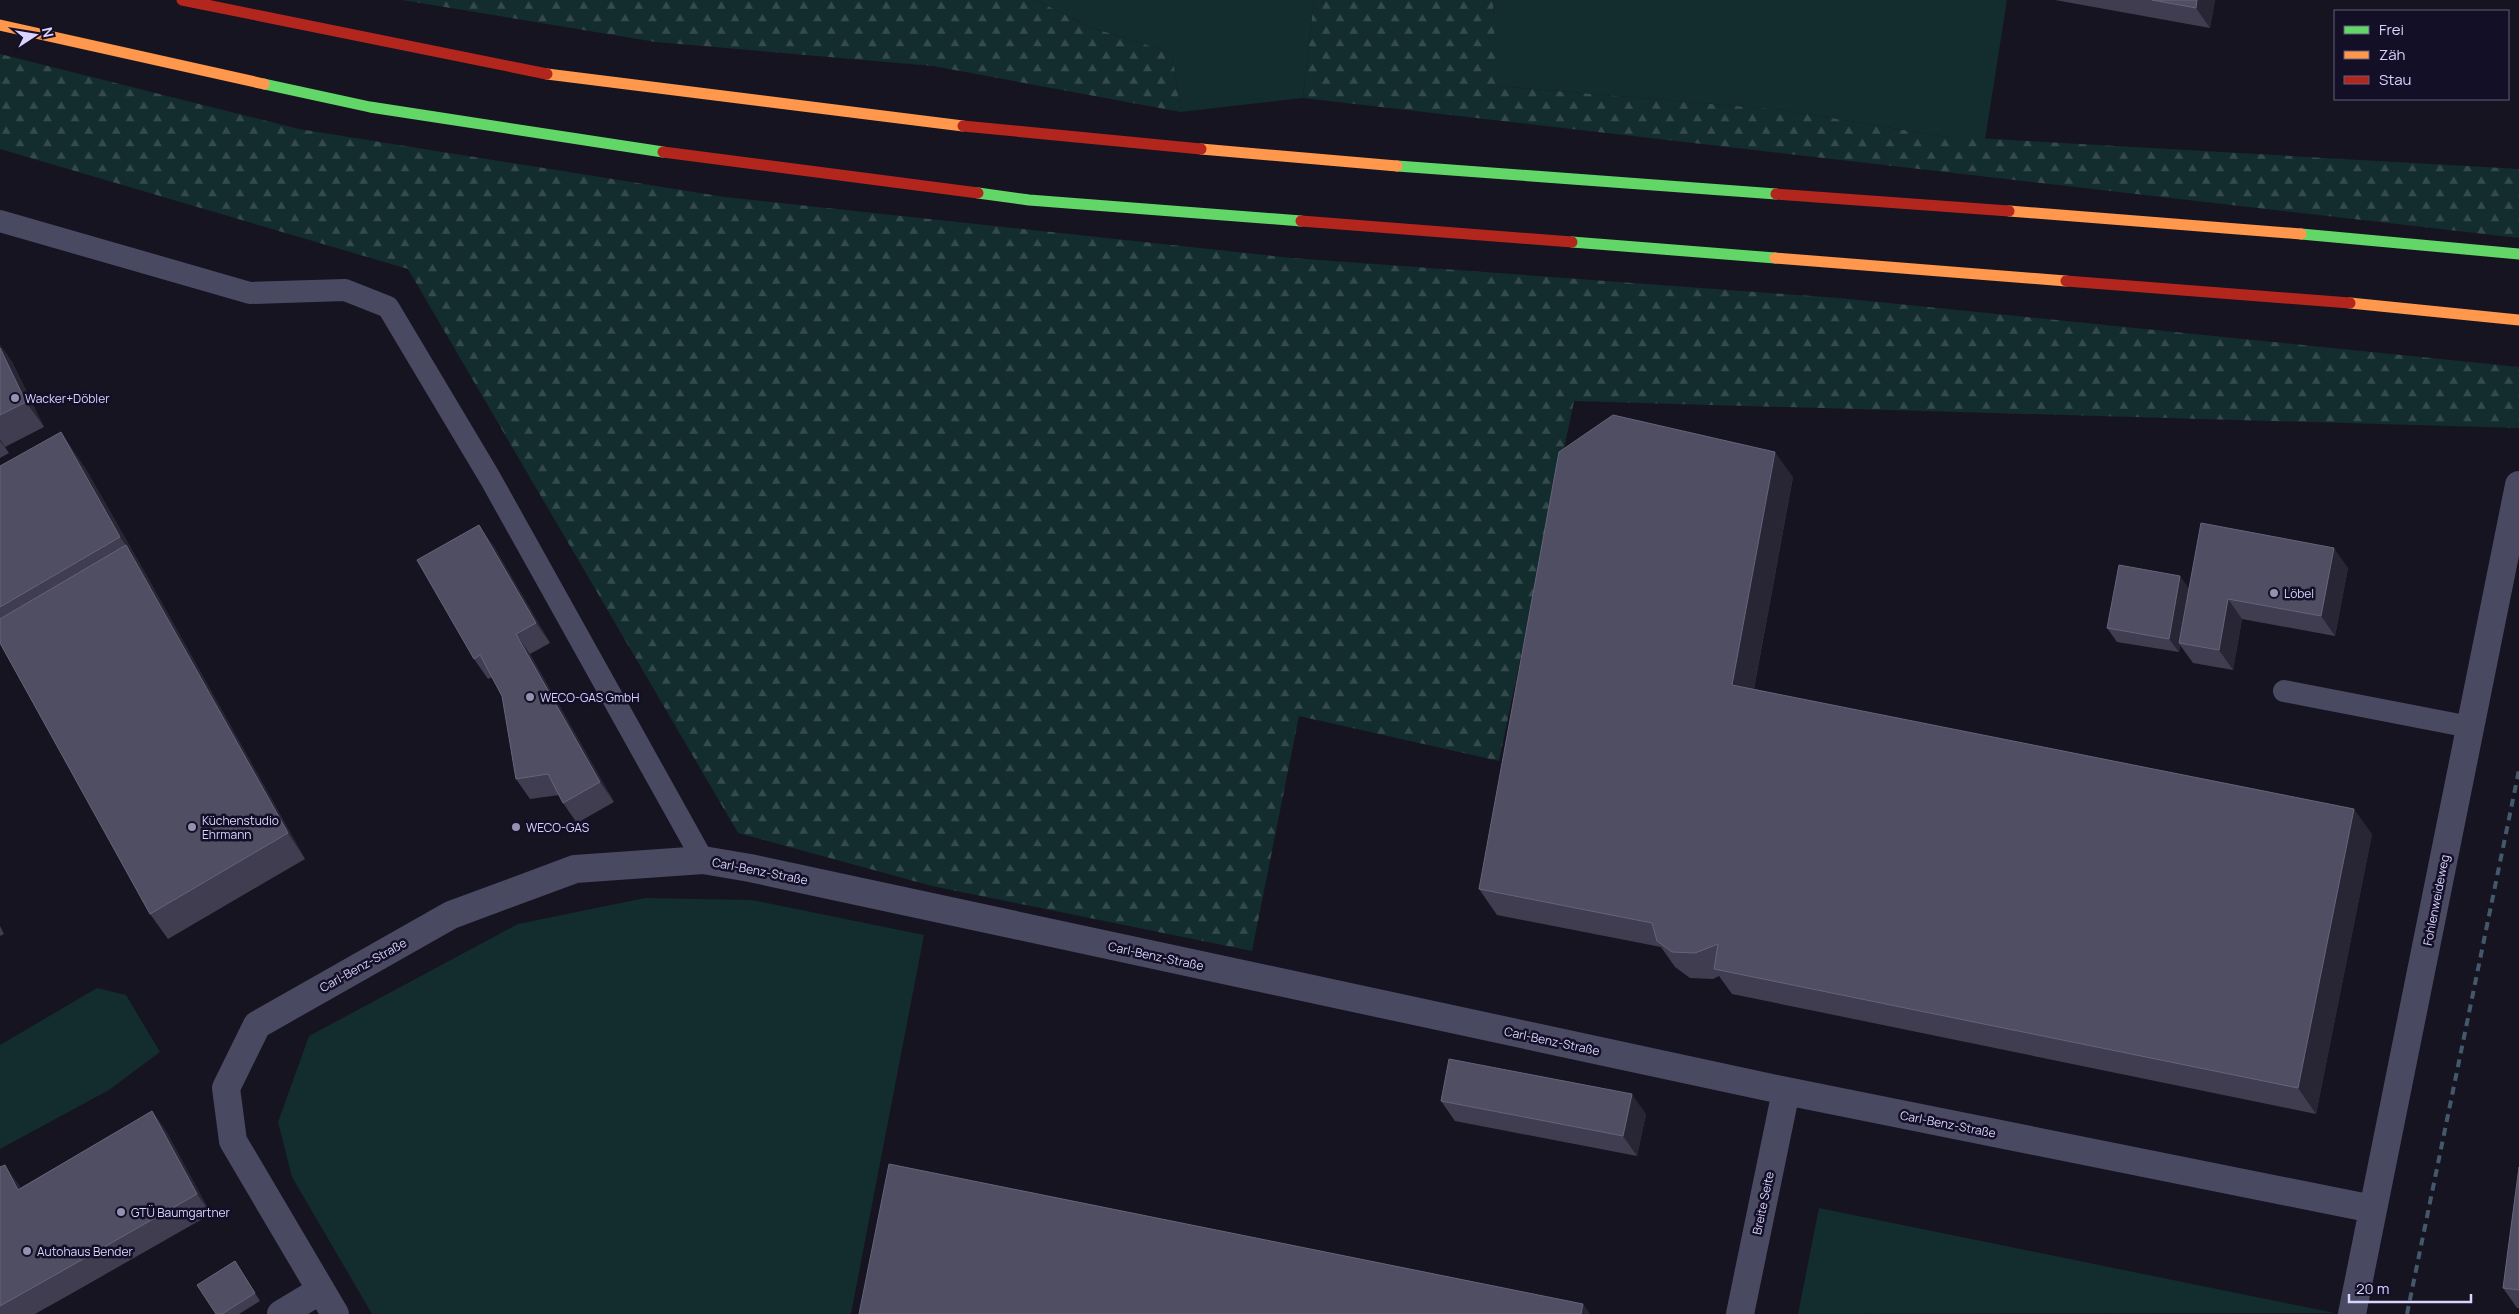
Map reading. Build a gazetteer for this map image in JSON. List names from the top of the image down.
{
  "streets": {
    "street": ["Carl-Benz-Straße", "Fohlenweideweg", "Breite Seite"]
  },
  "crossings": [
    ["Carl-Benz-Straße", "Fohlenweideweg"],
    ["Carl-Benz-Straße", "Breite Seite"]
  ],
  "places": [
    "Wacker+Döbler",
    "Löbel",
    "WECO-GAS GmbH",
    "Küchenstudio Ehrmann",
    "WECO-GAS",
    "GTÜ Baumgartner",
    "Autohaus Bender"
  ],
  "legend": ["Frei", "Zäh", "Stau"],
  "scale_bar": "20 m",
  "north": "right"
}
